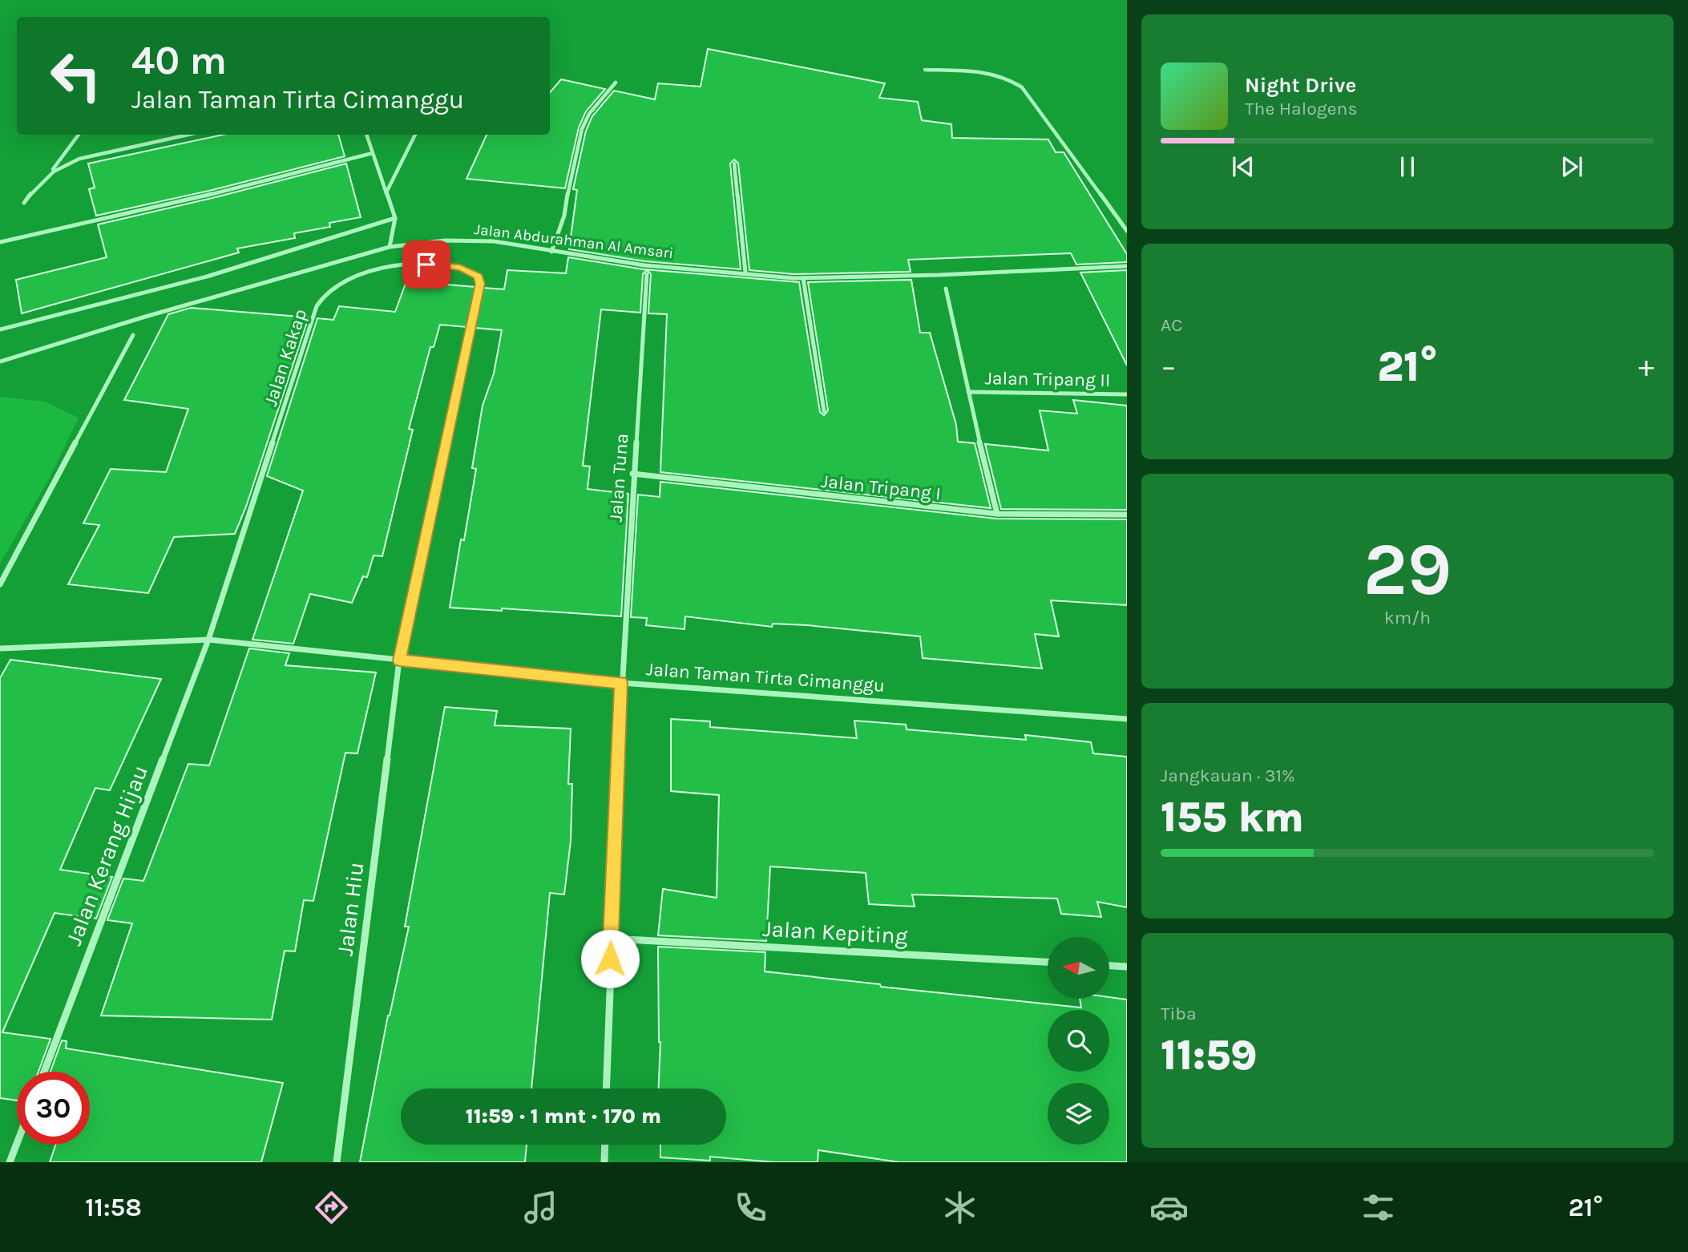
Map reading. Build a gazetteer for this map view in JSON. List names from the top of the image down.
{
  "streets": {
    "street": [
      "Jalan Abdurahman Al Amsari",
      "Jalan Kakap",
      "Jalan Tripang II",
      "Jalan Tuna",
      "Jalan Tripang I",
      "Jalan Taman Tirta Cimanggu",
      "Jalan Kerang Hijau",
      "Jalan Hiu",
      "Jalan Kepiting"
    ]
  },
  "crossings": [
    ["Jalan Kakap", "Jalan Taman Tirta Cimanggu"],
    ["Jalan Kakap", "Jalan Kerang Hijau"],
    ["Jalan Kakap", "Jalan Hiu"],
    ["Jalan Tuna", "Jalan Tripang I"],
    ["Jalan Tuna", "Jalan Taman Tirta Cimanggu"],
    ["Jalan Tuna", "Jalan Kepiting"],
    ["Jalan Taman Tirta Cimanggu", "Jalan Kerang Hijau"],
    ["Jalan Taman Tirta Cimanggu", "Jalan Hiu"]
  ],
  "north": "left",
  "page": {
    "turn": ["40 m", "Jalan Taman Tirta Cimanggu"],
    "song": ["Night Drive", "The Halogens"],
    "tile": [
      "AC",
      ["29", "km/h"],
      ["Jangkauan · 31%", "155 km"],
      ["Tiba", "11:59"]
    ],
    "heat": ["−", "21°", "+"],
    "limit": "30",
    "trip": "11:59 · 1 mnt · 170 m",
    "tabs": ["11:58", "21°"]
  }
}
